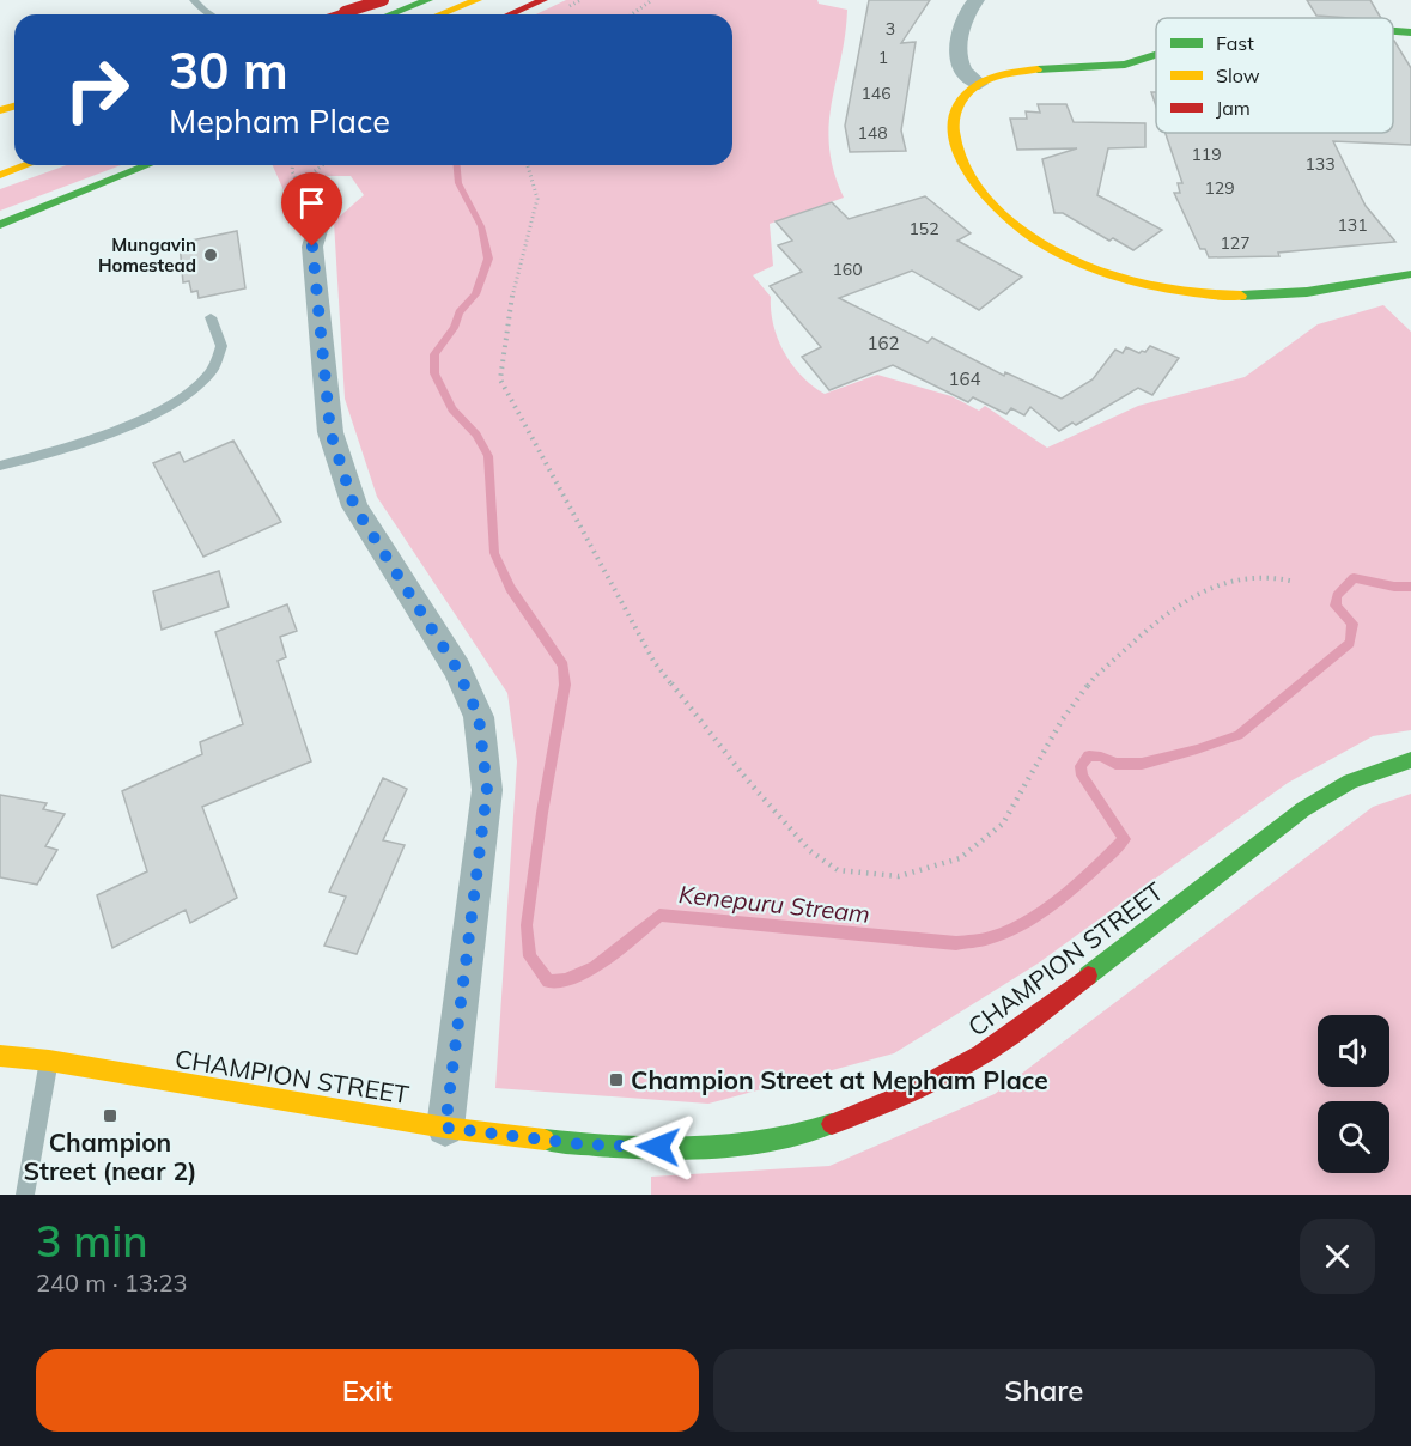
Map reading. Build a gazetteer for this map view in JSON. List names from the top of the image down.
{
  "streets": {
    "main road": ["CHAMPION STREET"]
  },
  "water": ["Kenepuru Stream"],
  "places": {
    "other": ["Mungavin Homestead"],
    "transit": ["Champion Street at Mepham Place", "Champion Street (near 2)"]
  },
  "house_numbers": [
    "3",
    "1",
    "146",
    "148",
    "119",
    "133",
    "129",
    "131",
    "152",
    "127",
    "160",
    "162",
    "164"
  ],
  "legend": ["Fast", "Slow", "Jam"],
  "page": {
    "turn": ["30 m", "Mepham Place"],
    "heading": ["3 min", "240 m · 13:23"],
    "buttons": ["Exit", "Share"]
  }
}
